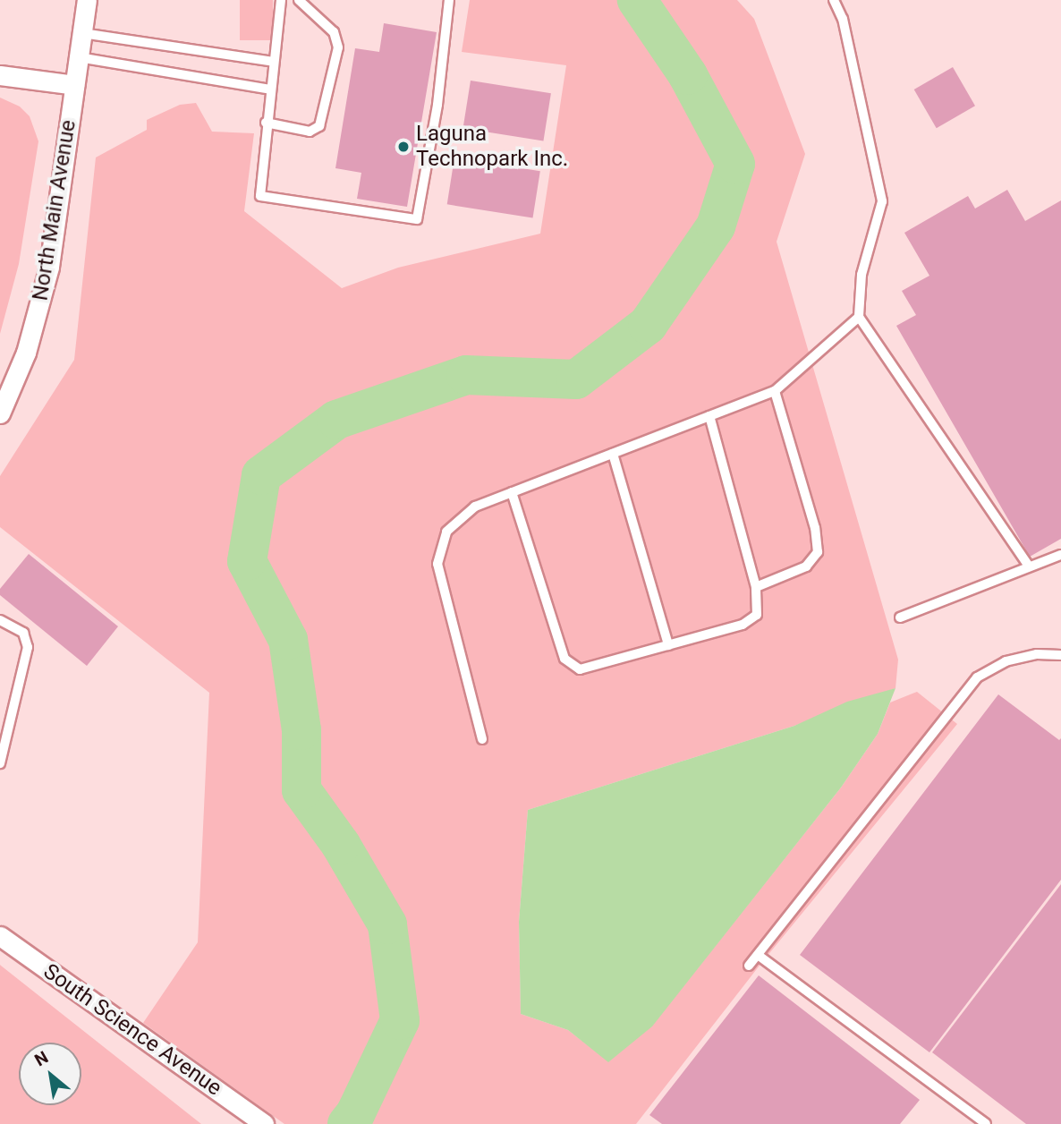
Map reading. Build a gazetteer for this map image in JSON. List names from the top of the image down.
{
  "streets": {
    "street": ["North Main Avenue", "South Science Avenue"]
  },
  "places": ["Laguna Technopark Inc."],
  "north": "top left"
}
